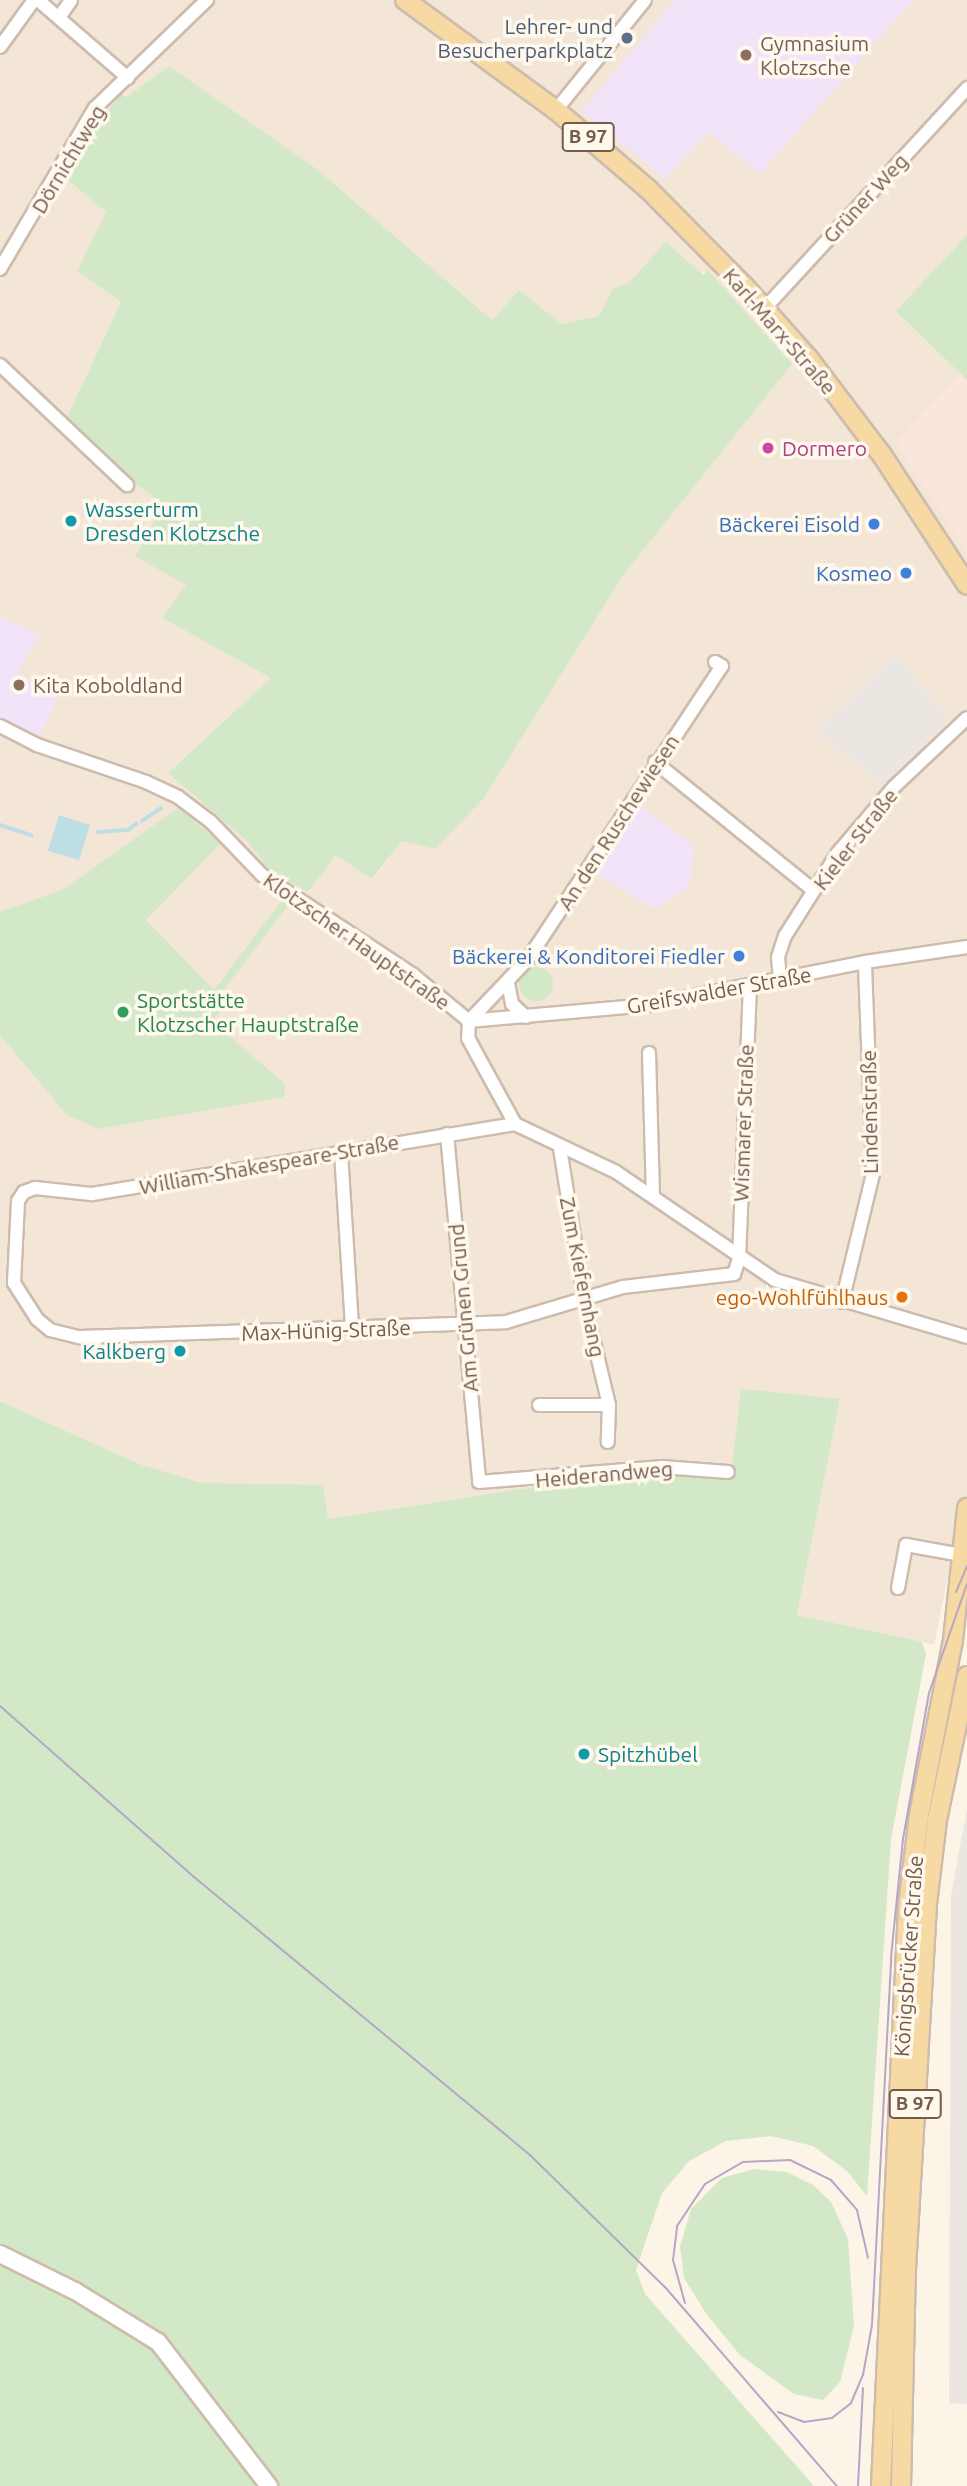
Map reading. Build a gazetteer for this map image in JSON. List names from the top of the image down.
{
  "streets": {
    "main road": ["B 97", "Karl-Marx-Straße", "Königsbrücker Straße"],
    "street": [
      "Dörnichtweg",
      "Grüner Weg",
      "An den Ruschewiesen",
      "Kieler Straße",
      "Klotzscher Hauptstraße",
      "Greifswalder Straße",
      "Lindenstraße",
      "Wismarer Straße",
      "William-Shakespeare-Straße",
      "Zum Kiefernhang",
      "Am Grünen Grund",
      "Max-Hünig-Straße",
      "Heiderandweg"
    ]
  },
  "crossings": [
    ["B 97", "Königsbrücker Straße"],
    ["Grüner Weg", "Karl-Marx-Straße"],
    ["An den Ruschewiesen", "Klotzscher Hauptstraße"],
    ["An den Ruschewiesen", "Greifswalder Straße"],
    ["Kieler Straße", "Greifswalder Straße"],
    ["Klotzscher Hauptstraße", "Greifswalder Straße"],
    ["Klotzscher Hauptstraße", "William-Shakespeare-Straße"],
    ["Greifswalder Straße", "Lindenstraße"],
    ["Greifswalder Straße", "Wismarer Straße"],
    ["Wismarer Straße", "Max-Hünig-Straße"],
    ["William-Shakespeare-Straße", "Am Grünen Grund"],
    ["William-Shakespeare-Straße", "Max-Hünig-Straße"],
    ["Zum Kiefernhang", "Max-Hünig-Straße"],
    ["Am Grünen Grund", "Max-Hünig-Straße"],
    ["Am Grünen Grund", "Heiderandweg"]
  ],
  "places": [
    "Lehrer- und Besucherparkplatz",
    "Gymnasium Klotzsche",
    "Dormero",
    "Wasserturm Dresden Klotzsche",
    "Bäckerei Eisold",
    "Kosmeo",
    "Kita Koboldland",
    "Bäckerei & Konditorei Fiedler",
    "Sportstätte Klotzscher Hauptstraße",
    "ego-Wohlfühlhaus",
    "Kalkberg",
    "Spitzhübel"
  ]
}
